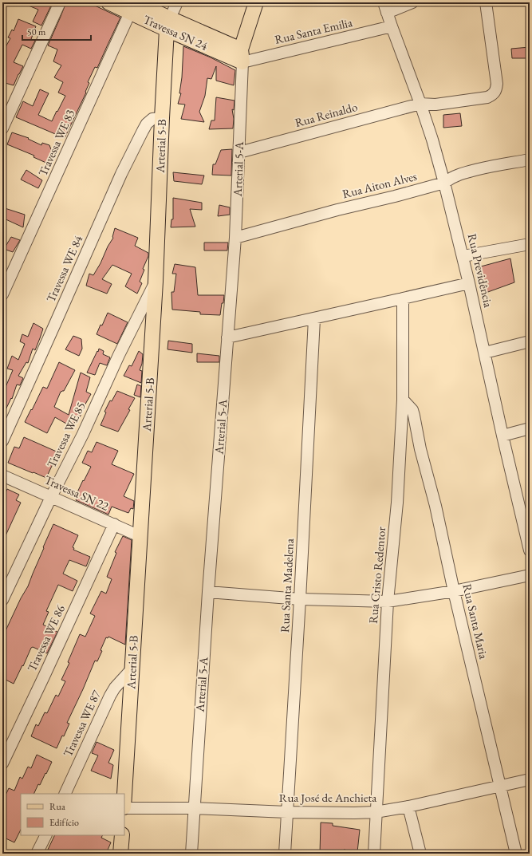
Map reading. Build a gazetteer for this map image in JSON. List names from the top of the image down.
{
  "streets": {
    "main road": ["Travessa SN 24", "Arterial 5-B", "Arterial 5-A"],
    "street": [
      "Rua Santa Emilia",
      "Rua Reinaldo",
      "Travessa WE 83",
      "Rua Aiton Alves",
      "Travessa WE 84",
      "Rua Previdência",
      "Travessa WE 85",
      "Travessa SN 22",
      "Rua Cristo Redentor",
      "Rua Santa Madelena",
      "Rua Santa Maria",
      "Travessa WE 86",
      "Travessa WE 87",
      "Rua José de Anchieta"
    ]
  },
  "crossings": [
    ["Rua Santa Emilia", "Travessa SN 24"],
    ["Rua Santa Emilia", "Arterial 5-A"],
    ["Rua Santa Emilia", "Rua Previdência"],
    ["Travessa SN 24", "Travessa WE 83"],
    ["Travessa SN 24", "Arterial 5-B"],
    ["Travessa SN 24", "Arterial 5-A"],
    ["Rua Reinaldo", "Arterial 5-A"],
    ["Rua Reinaldo", "Rua Previdência"],
    ["Arterial 5-B", "Travessa WE 84"],
    ["Arterial 5-B", "Travessa WE 85"],
    ["Arterial 5-B", "Travessa SN 22"],
    ["Arterial 5-B", "Travessa WE 87"],
    ["Arterial 5-A", "Rua Aiton Alves"],
    ["Arterial 5-A", "Rua José de Anchieta"],
    ["Rua Aiton Alves", "Rua Previdência"],
    ["Travessa WE 85", "Travessa SN 22"],
    ["Travessa SN 22", "Travessa WE 86"],
    ["Rua Cristo Redentor", "Rua Santa Maria"],
    ["Rua Cristo Redentor", "Rua José de Anchieta"],
    ["Rua Santa Madelena", "Rua José de Anchieta"],
    ["Rua Santa Maria", "Rua José de Anchieta"]
  ],
  "legend": ["Rua", "Edifício"],
  "scale_bar": "50 m"
}
